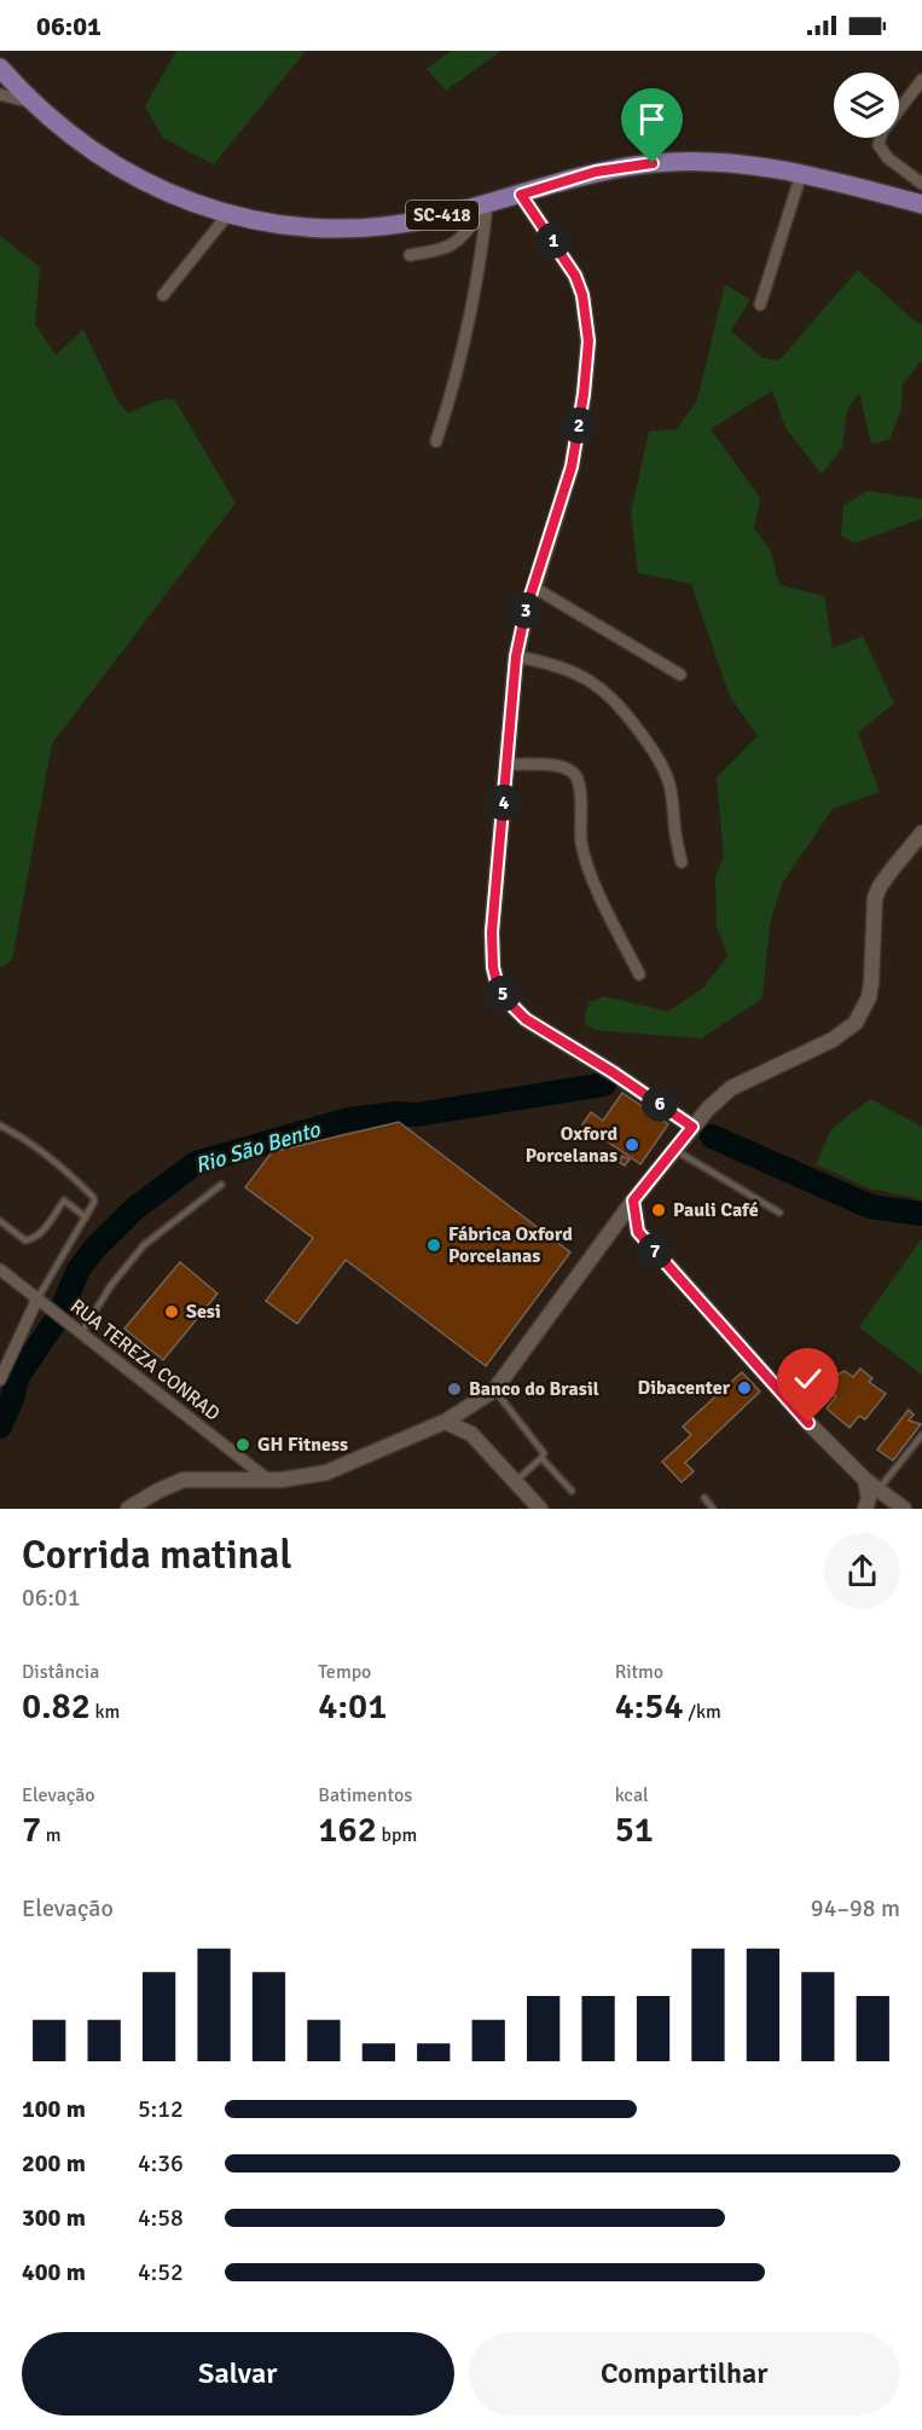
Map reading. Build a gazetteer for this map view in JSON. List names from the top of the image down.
{
  "streets": {
    "main road": ["SC-418"],
    "street": ["RUA TEREZA CONRAD"]
  },
  "water": ["Rio São Bento"],
  "places": [
    "Oxford Porcelanas",
    "Pauli Café",
    "Fábrica Oxford Porcelanas",
    "Sesi",
    "Dibacenter",
    "Banco do Brasil",
    "GH Fitness"
  ],
  "page": {
    "status": "06:01",
    "pins": [
      "1",
      "2",
      "3",
      "4",
      "5",
      "6",
      "7"
    ],
    "heading": ["Corrida matinal", "06:01"],
    "stats": [
      ["Distância", "0.82 km"],
      ["Tempo", "4:01"],
      ["Ritmo", "4:54 /km"],
      ["Elevação", "7 m"],
      ["Batimentos", "162 bpm"],
      ["kcal", "51"]
    ],
    "chart": ["Elevação", "94–98 m"],
    "list": [
      {
        "name": "100 m",
        "note": "5:12"
      },
      {
        "name": "200 m",
        "note": "4:36"
      },
      {
        "name": "300 m",
        "note": "4:58"
      },
      {
        "name": "400 m",
        "note": "4:52"
      }
    ],
    "buttons": ["Salvar", "Compartilhar"]
  }
}
